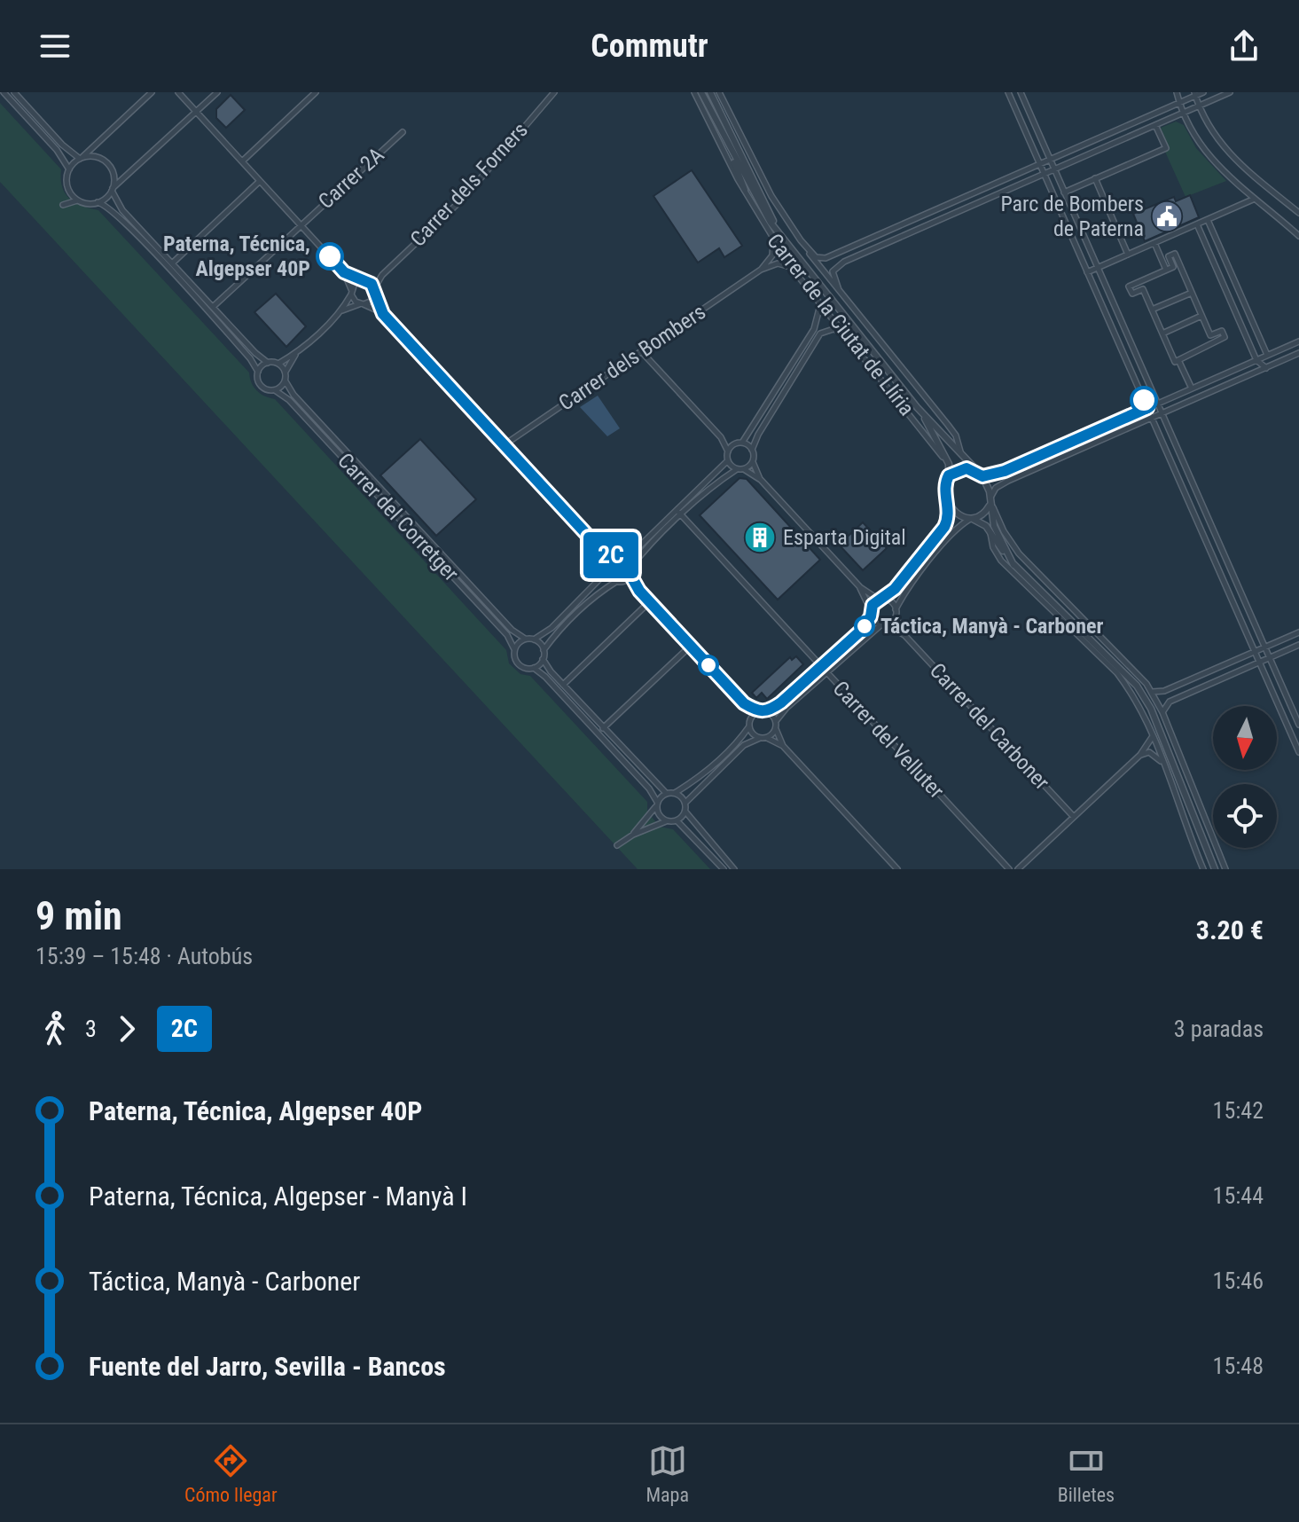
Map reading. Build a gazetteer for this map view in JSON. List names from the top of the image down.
{
  "streets": {
    "street": [
      "Carrer 2A",
      "Carrer dels Forners",
      "Carrer de la Ciutat de Llíria",
      "Carrer dels Bombers",
      "Carrer del Corretger",
      "Carrer del Carboner",
      "Carrer del Velluter"
    ]
  },
  "crossings": [
    ["Carrer de la Ciutat de Llíria", "Carrer dels Bombers"]
  ],
  "places": {
    "public building": ["Parc de Bombers de Paterna"],
    "other": ["Paterna, Técnica, Algepser 40P", "Táctica, Manyà - Carboner"],
    "building": ["Esparta Digital"]
  },
  "lines": ["bus line 2C"],
  "north": "bottom",
  "page": {
    "header": "Commutr",
    "on_map": "2C",
    "heading": ["9 min", "15:39 – 15:48 · Autobús", "3.20 €"],
    "legs": ["3", "2C", "3 paradas"],
    "list": [
      {
        "name": "Paterna, Técnica, Algepser 40P",
        "value": "15:42"
      },
      {
        "name": "Paterna, Técnica, Algepser - Manyà I",
        "value": "15:44"
      },
      {
        "name": "Táctica, Manyà - Carboner",
        "value": "15:46"
      },
      {
        "name": "Fuente del Jarro, Sevilla - Bancos",
        "value": "15:48"
      }
    ],
    "tabs": ["Cómo llegar", "Mapa", "Billetes"]
  }
}
